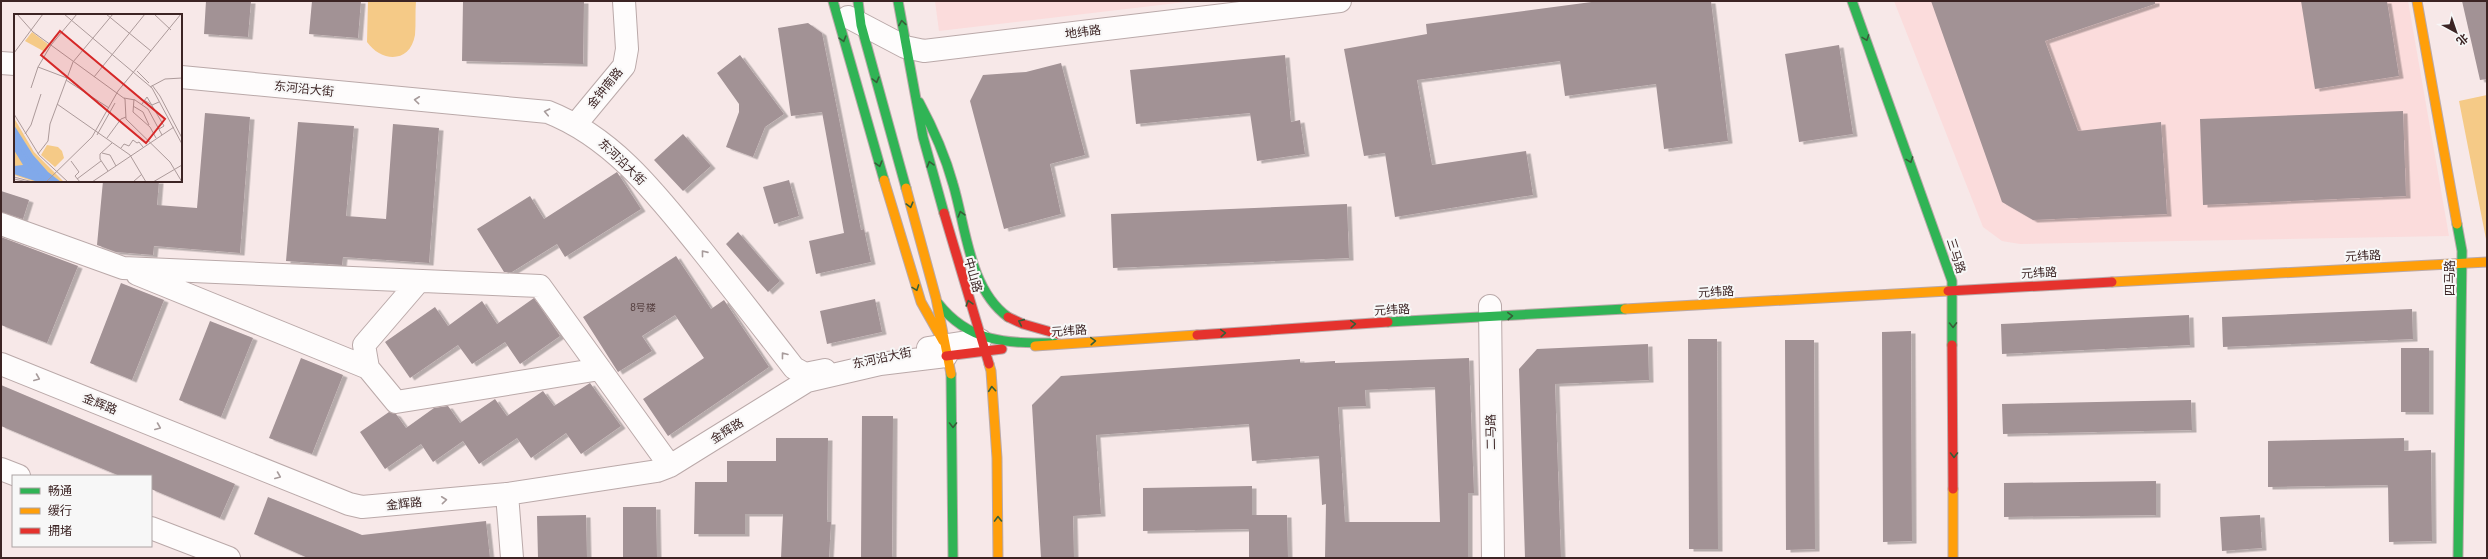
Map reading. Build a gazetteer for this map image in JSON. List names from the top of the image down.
{
  "streets": {
    "street": [
      "地纬路",
      "金钟南路",
      "东河沿大街",
      "三马路",
      "元纬路",
      "中山路",
      "四马路",
      "金辉路",
      "二马路"
    ]
  },
  "crossings": [
    ["地纬路", "中山路"],
    ["金钟南路", "东河沿大街"],
    ["东河沿大街", "元纬路"],
    ["东河沿大街", "中山路"],
    ["东河沿大街", "金辉路"],
    ["三马路", "元纬路"],
    ["元纬路", "中山路"],
    ["元纬路", "四马路"],
    ["元纬路", "二马路"]
  ],
  "one_way": ["东河沿大街", "三马路"],
  "house_numbers": ["8号楼"],
  "legend": ["畅通", "缓行", "拥堵"],
  "north": "bottom right"
}
